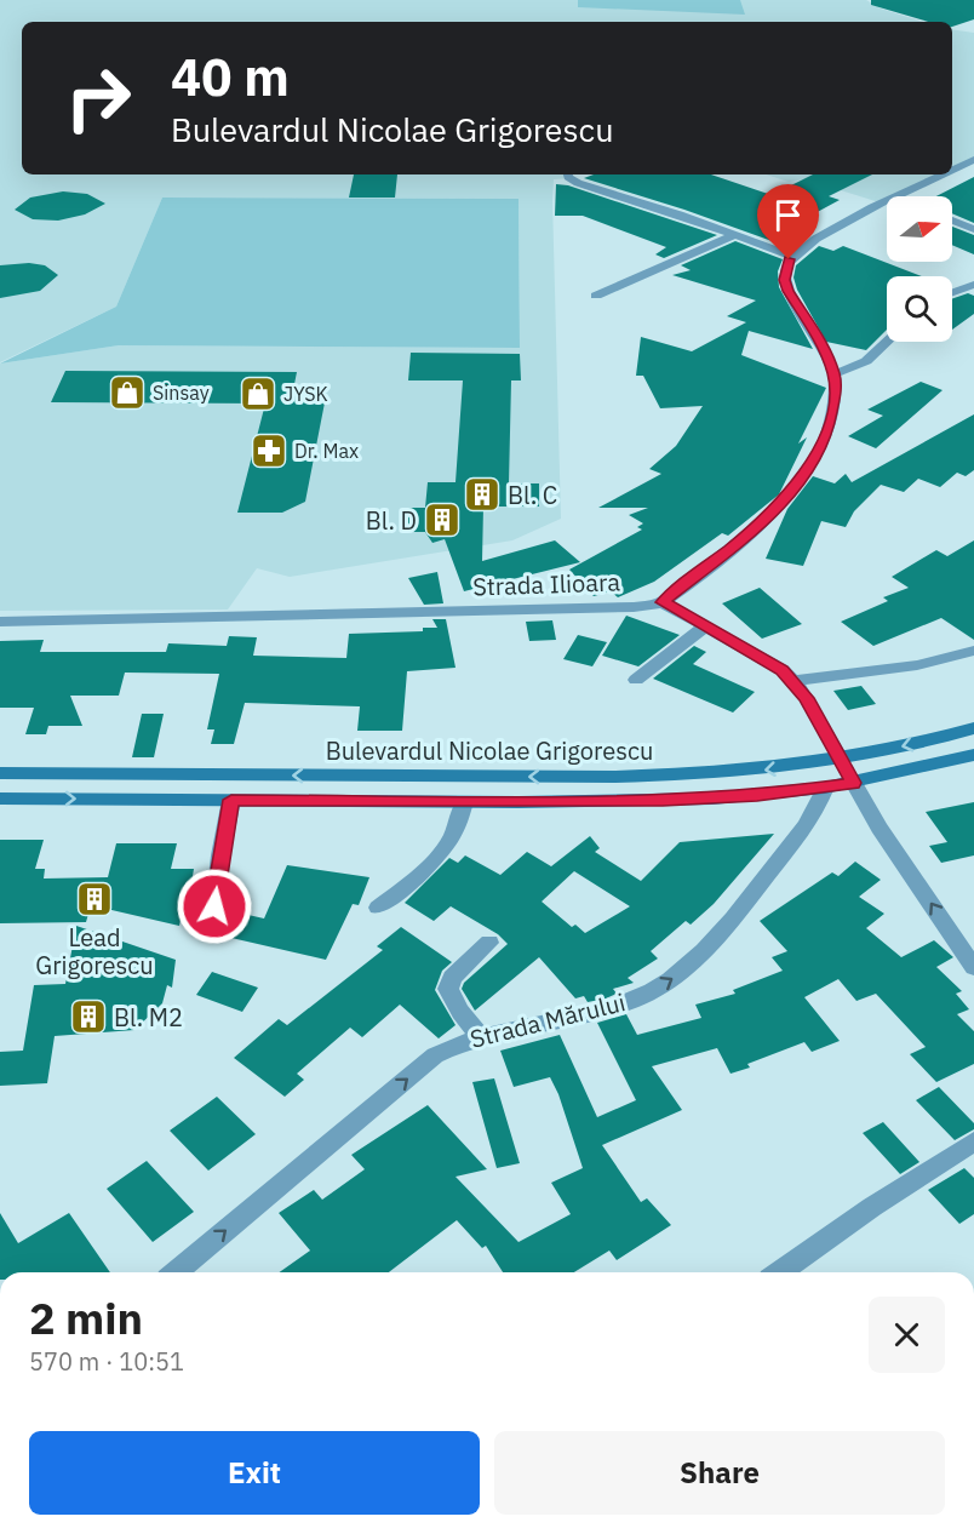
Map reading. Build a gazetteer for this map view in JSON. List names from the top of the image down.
{
  "streets": {
    "main road": ["Bulevardul Nicolae Grigorescu"],
    "street": ["Strada Ilioara", "Strada Mărului"]
  },
  "one_way": ["Strada Mărului"],
  "places": {
    "shop": ["Sinsay", "JYSK"],
    "pharmacy": ["Dr. Max"],
    "building": [
      "Bl. C",
      "Bl. D",
      "Lead Grigorescu",
      "Bl. M2"
    ]
  },
  "north": "right",
  "page": {
    "turn": ["40 m", "Bulevardul Nicolae Grigorescu"],
    "heading": ["2 min", "570 m · 10:51"],
    "buttons": ["Exit", "Share"]
  }
}
